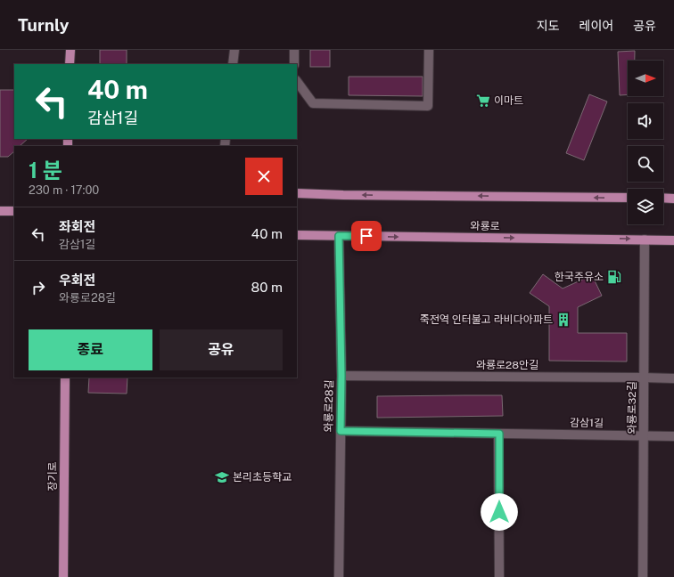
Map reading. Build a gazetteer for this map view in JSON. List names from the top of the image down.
{
  "streets": {
    "main road": ["와룡로", "장기로"],
    "street": [
      "와룡로28안길",
      "와룡로28길",
      "와룡로32길",
      "감삼1길"
    ]
  },
  "crossings": [
    ["와룡로", "와룡로28길"],
    ["와룡로", "와룡로32길"],
    ["와룡로28안길", "와룡로28길"],
    ["와룡로28안길", "와룡로32길"],
    ["와룡로28길", "감삼1길"],
    ["와룡로32길", "감삼1길"]
  ],
  "places": {
    "supermarket": ["이마트"],
    "fuel station": ["한국주유소"],
    "building": ["죽전역 인터불고 라비다아파트"],
    "school or university": ["본리초등학교"]
  },
  "north": "right",
  "page": {
    "header": "Turnly",
    "nav": ["지도", "레이어", "공유"],
    "turn": ["40 m", "감삼1길"],
    "heading": ["1 분", "230 m · 17:00"],
    "list": [
      {
        "name": "좌회전",
        "note": "감삼1길",
        "value": "40 m"
      },
      {
        "name": "우회전",
        "note": "와룡로28길",
        "value": "80 m"
      }
    ],
    "buttons": ["종료", "공유"]
  }
}
